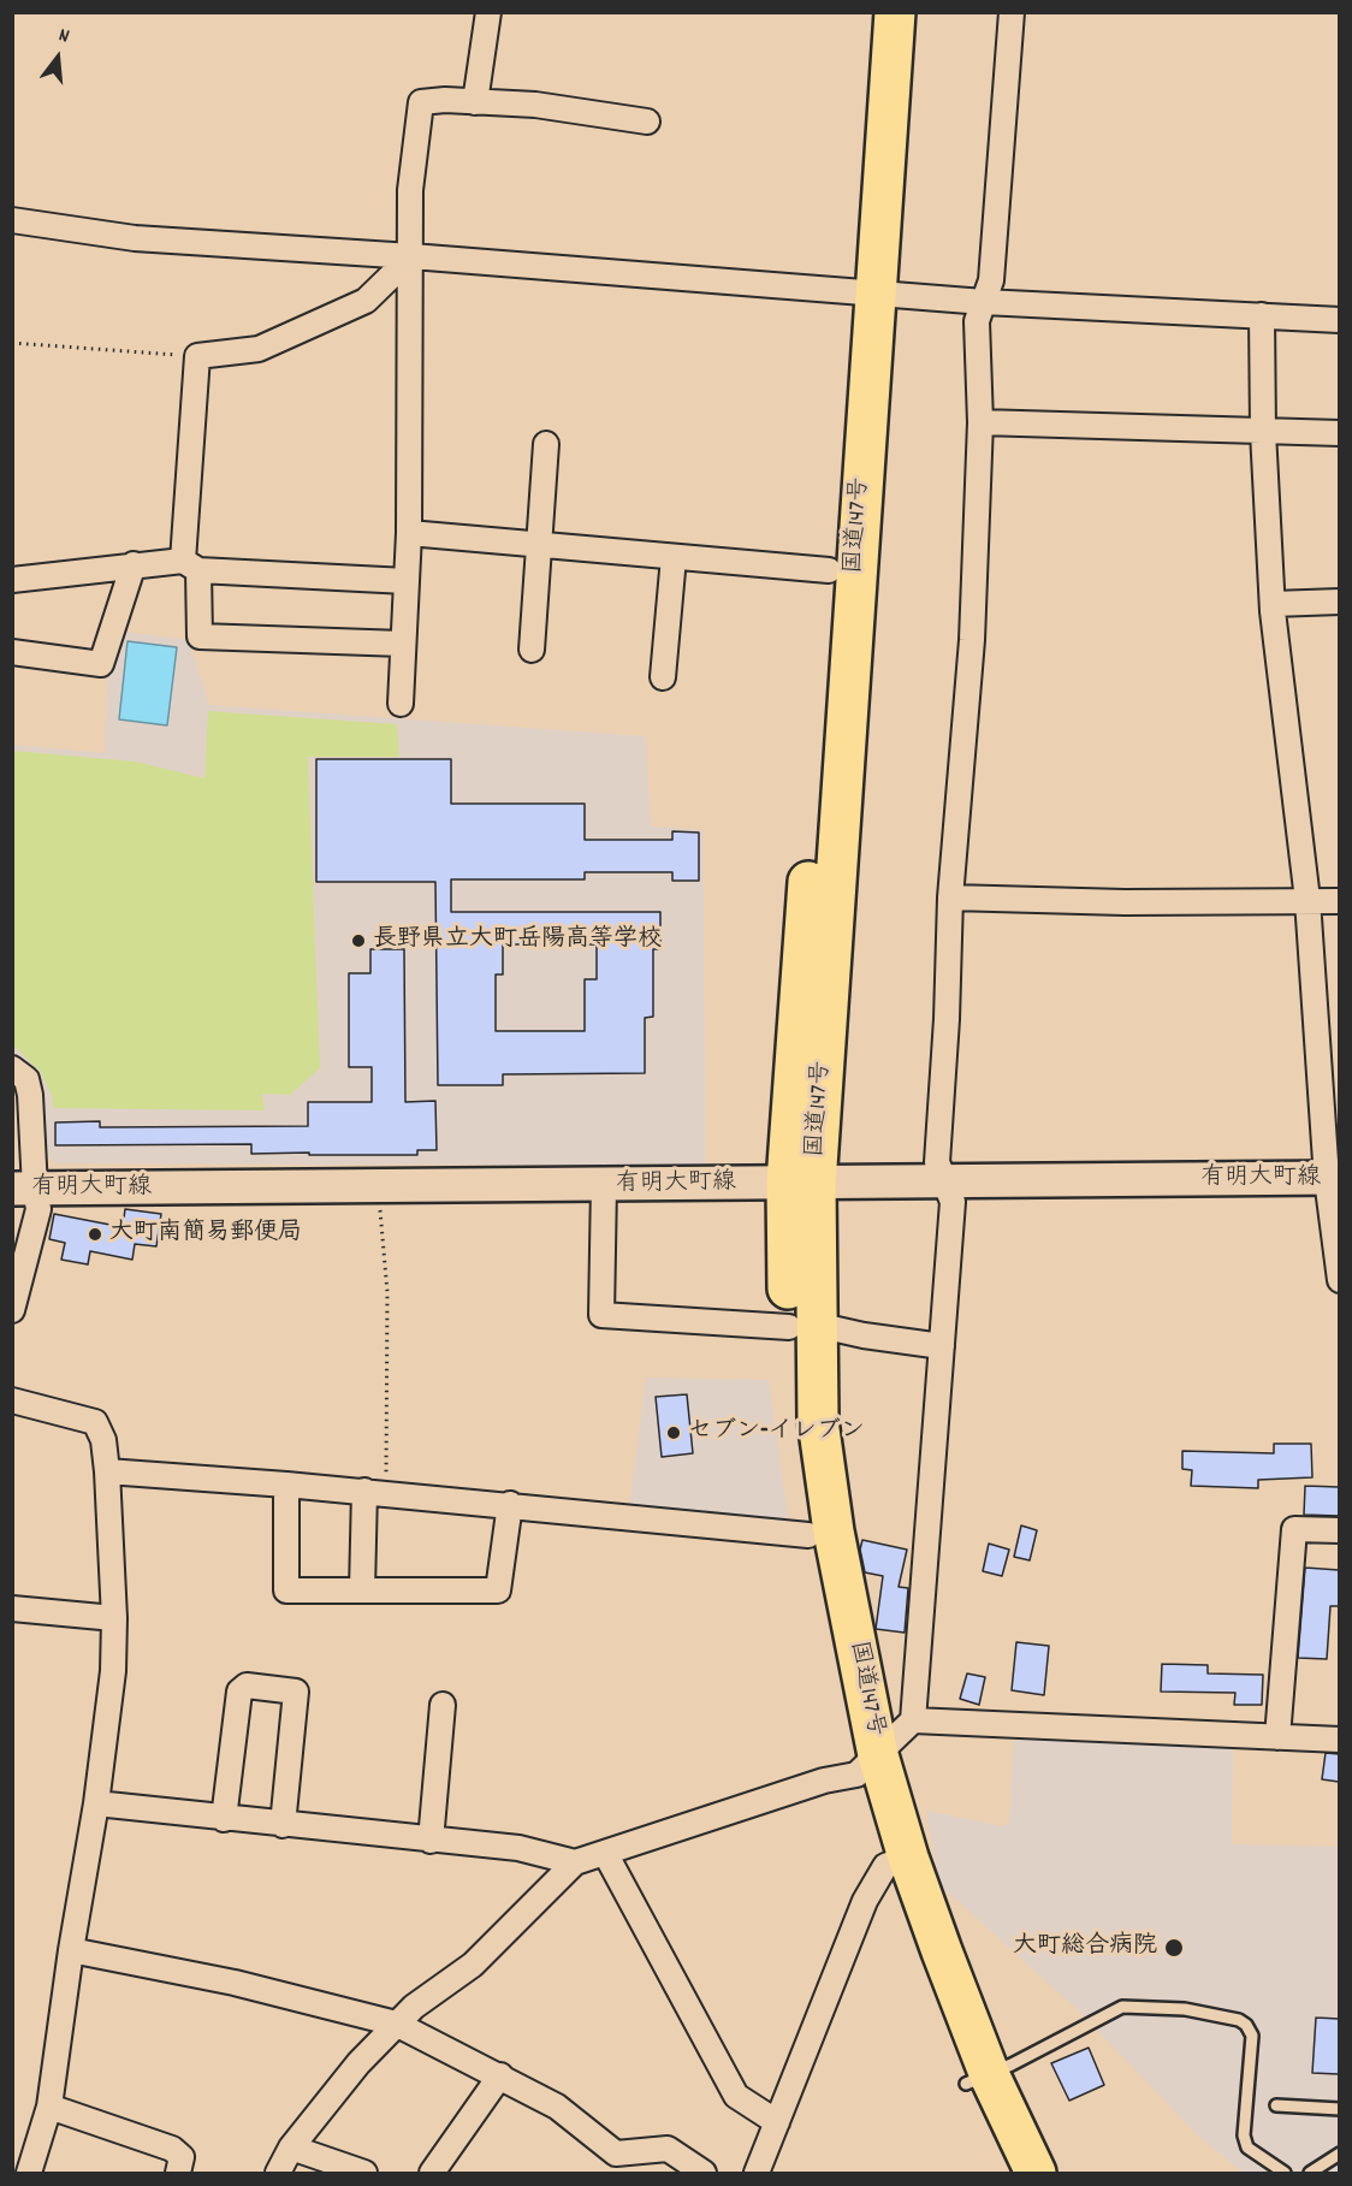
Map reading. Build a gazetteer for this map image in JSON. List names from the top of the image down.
{
  "streets": {
    "highway": ["国道147号"],
    "main road": ["有明大町線"]
  },
  "crossings": [
    ["国道147号", "有明大町線"]
  ],
  "places": [
    "長野県立大町岳陽高等学校",
    "大町南簡易郵便局",
    "セブン-イレブン",
    "大町総合病院"
  ],
  "north": "top"
}
